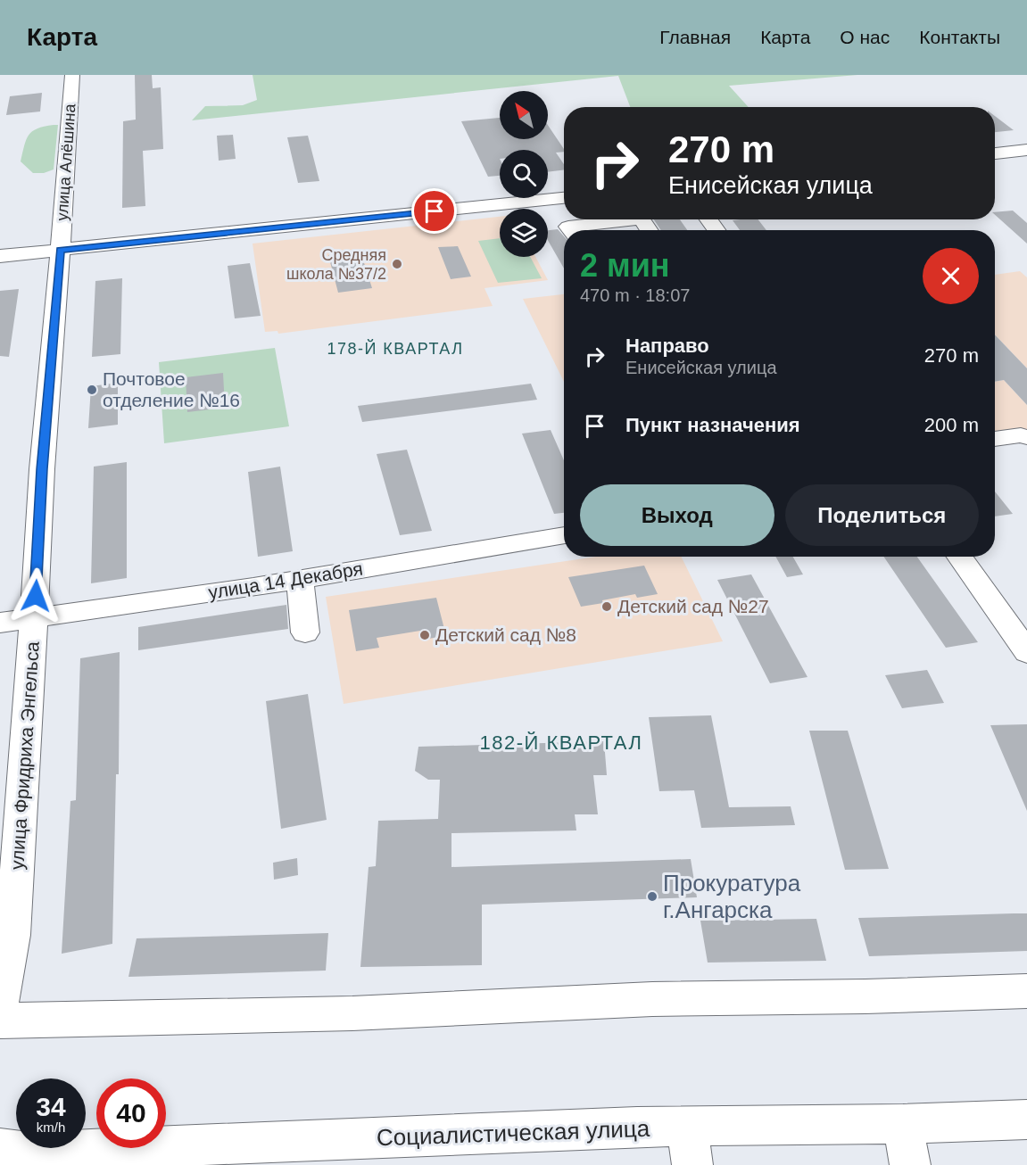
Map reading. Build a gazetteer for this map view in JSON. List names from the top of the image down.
{
  "streets": {
    "street": [
      "улица Алёшина",
      "улица 14 Декабря",
      "улица Фридриха Энгельса",
      "Социалистическая улица"
    ]
  },
  "crossings": [
    ["улица Алёшина", "улица Фридриха Энгельса"],
    ["улица 14 Декабря", "улица Фридриха Энгельса"]
  ],
  "districts": ["178-Й КВАРТАЛ", "182-Й КВАРТАЛ"],
  "places": [
    "Средняя школа №37/2",
    "Почтовое отделение №16",
    "Детский сад №27",
    "Детский сад №8",
    "Прокуратура г.Ангарска"
  ],
  "north": "top left",
  "page": {
    "header": "Карта",
    "nav": [
      "Главная",
      "Карта",
      "О нас",
      "Контакты"
    ],
    "turn": ["270 m", "Енисейская улица"],
    "heading": ["2 мин", "470 m · 18:07"],
    "list": [
      {
        "name": "Направо",
        "note": "Енисейская улица",
        "value": "270 m"
      },
      {
        "name": "Пункт назначения",
        "value": "200 m"
      }
    ],
    "buttons": ["Выход", "Поделиться"],
    "speed": "34 km/h",
    "limit": "40"
  }
}
